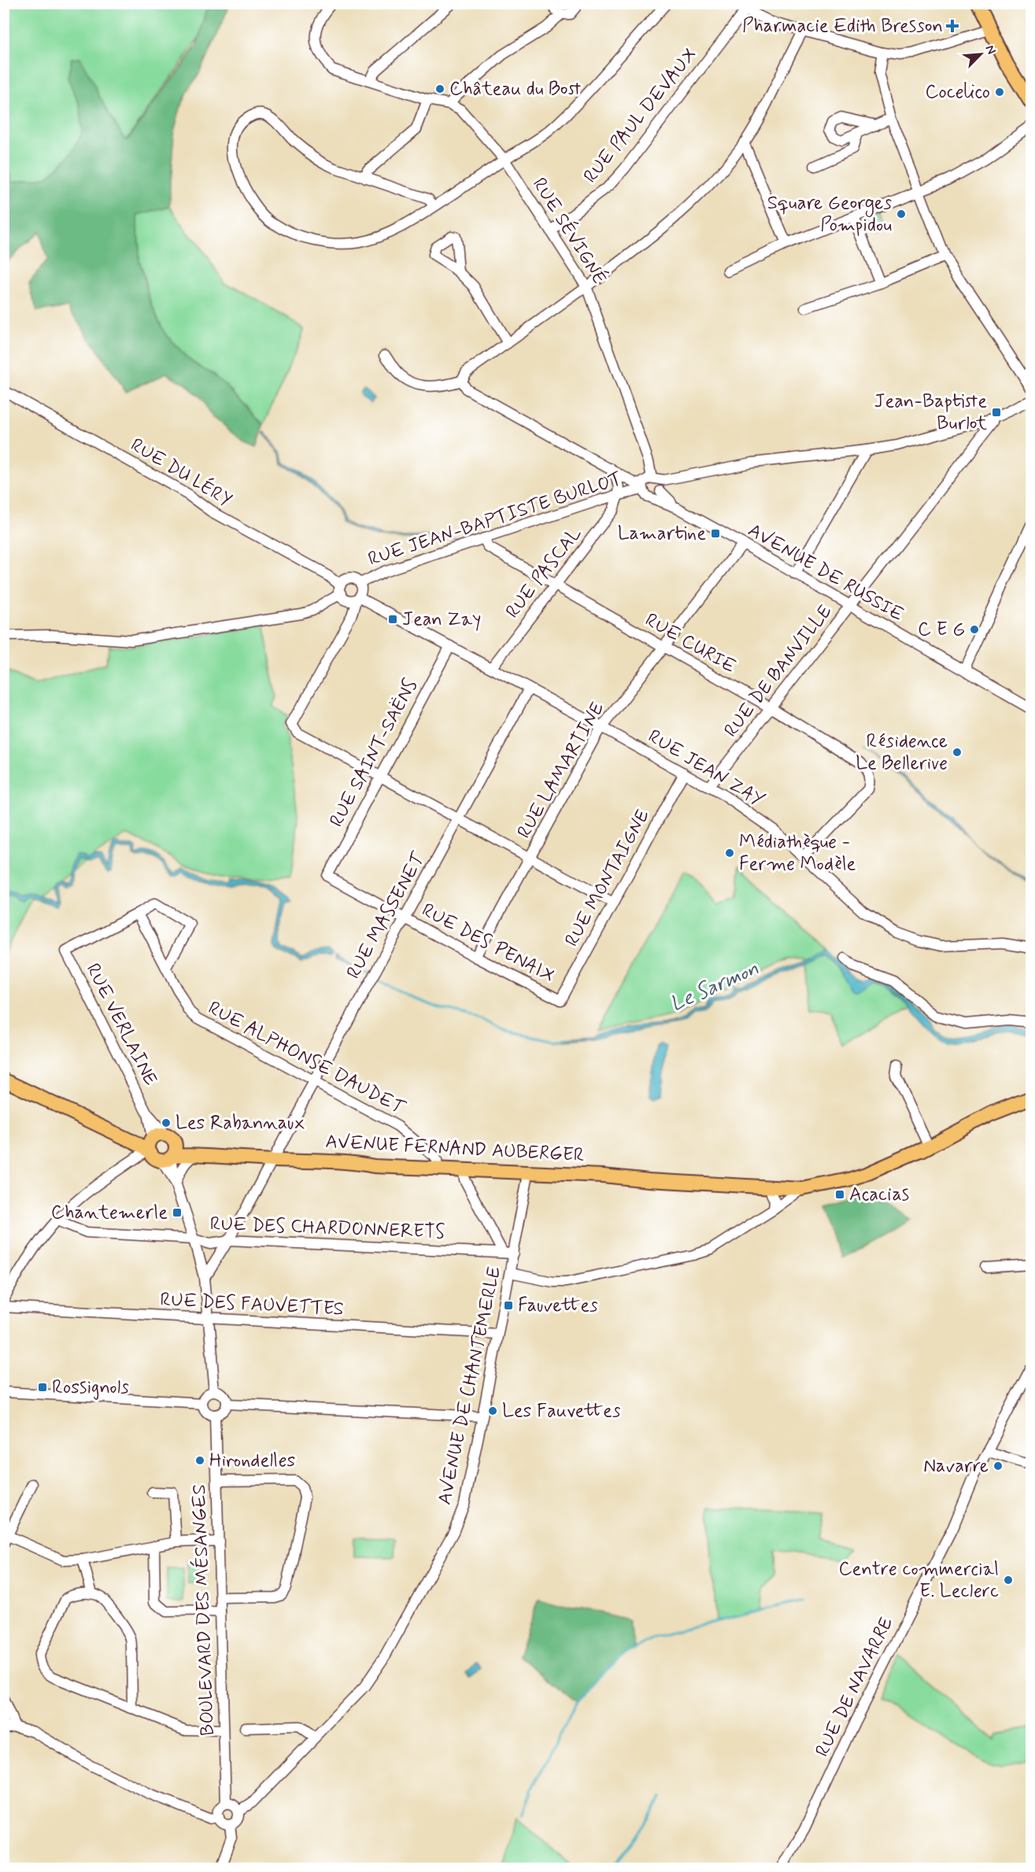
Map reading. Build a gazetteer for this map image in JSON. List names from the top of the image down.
{
  "streets": {
    "main road": ["AVENUE FERNAND AUBERGER"],
    "street": [
      "RUE PAUL DEVAUX",
      "RUE SÉVIGNÉ",
      "RUE DU LÉRY",
      "RUE JEAN-BAPTISTE BURLOT",
      "RUE PASCAL",
      "AVENUE DE RUSSIE",
      "RUE CURIE",
      "RUE DE BANVILLE",
      "RUE SAINT-SAËNS",
      "RUE JEAN ZAY",
      "RUE LAMARTINE",
      "RUE MONTAIGNE",
      "RUE MASSENET",
      "RUE DES PENAIX",
      "RUE VERLAINE",
      "RUE ALPHONSE DAUDET",
      "RUE DES CHARDONNERETS",
      "RUE DES FAUVETTES",
      "AVENUE DE CHANTEMERLE",
      "BOULEVARD DES MÉSANGES",
      "RUE DE NAVARRE"
    ]
  },
  "crossings": [
    ["RUE PAUL DEVAUX", "RUE SÉVIGNÉ"],
    ["RUE SÉVIGNÉ", "RUE JEAN-BAPTISTE BURLOT"],
    ["RUE SÉVIGNÉ", "AVENUE DE RUSSIE"],
    ["RUE DU LÉRY", "RUE JEAN-BAPTISTE BURLOT"],
    ["RUE DU LÉRY", "RUE JEAN ZAY"],
    ["RUE JEAN-BAPTISTE BURLOT", "RUE PASCAL"],
    ["RUE JEAN-BAPTISTE BURLOT", "AVENUE DE RUSSIE"],
    ["RUE JEAN-BAPTISTE BURLOT", "RUE CURIE"],
    ["RUE JEAN-BAPTISTE BURLOT", "RUE JEAN ZAY"],
    ["RUE PASCAL", "RUE CURIE"],
    ["RUE PASCAL", "RUE JEAN ZAY"],
    ["AVENUE DE RUSSIE", "RUE DE BANVILLE"],
    ["AVENUE DE RUSSIE", "RUE LAMARTINE"],
    ["RUE CURIE", "RUE DE BANVILLE"],
    ["RUE CURIE", "RUE JEAN ZAY"],
    ["RUE CURIE", "RUE LAMARTINE"],
    ["RUE DE BANVILLE", "RUE JEAN ZAY"],
    ["RUE SAINT-SAËNS", "RUE JEAN ZAY"],
    ["RUE SAINT-SAËNS", "RUE DES PENAIX"],
    ["RUE JEAN ZAY", "RUE LAMARTINE"],
    ["RUE JEAN ZAY", "RUE MONTAIGNE"],
    ["RUE JEAN ZAY", "RUE MASSENET"],
    ["RUE LAMARTINE", "RUE DES PENAIX"],
    ["RUE MONTAIGNE", "RUE DES PENAIX"],
    ["RUE MASSENET", "RUE DES PENAIX"],
    ["RUE MASSENET", "RUE ALPHONSE DAUDET"],
    ["RUE MASSENET", "AVENUE FERNAND AUBERGER"],
    ["RUE MASSENET", "RUE DES CHARDONNERETS"],
    ["RUE VERLAINE", "RUE ALPHONSE DAUDET"],
    ["RUE VERLAINE", "AVENUE FERNAND AUBERGER"],
    ["RUE ALPHONSE DAUDET", "AVENUE FERNAND AUBERGER"],
    ["AVENUE FERNAND AUBERGER", "AVENUE DE CHANTEMERLE"],
    ["RUE DES CHARDONNERETS", "AVENUE DE CHANTEMERLE"],
    ["RUE DES FAUVETTES", "AVENUE DE CHANTEMERLE"],
    ["AVENUE DE CHANTEMERLE", "BOULEVARD DES MÉSANGES"]
  ],
  "water": ["Le Sarmon"],
  "places": {
    "health": ["Pharmacie Edith Bresson"],
    "other": [
      "Château du Bost",
      "Cocelico",
      "Square Georges Pompidou",
      "C E G",
      "Résidence Le Bellerive",
      "Médiathèque - Ferme Modèle",
      "Les Rabannaux",
      "Les Fauvettes",
      "Hirondelles",
      "Navarre",
      "Centre commercial E. Leclerc"
    ],
    "transit": [
      "Jean-Baptiste Burlot",
      "Lamartine",
      "Jean Zay",
      "Acacias",
      "Chantemerle",
      "Fauvettes",
      "Rossignols"
    ]
  },
  "north": "top right"
}
